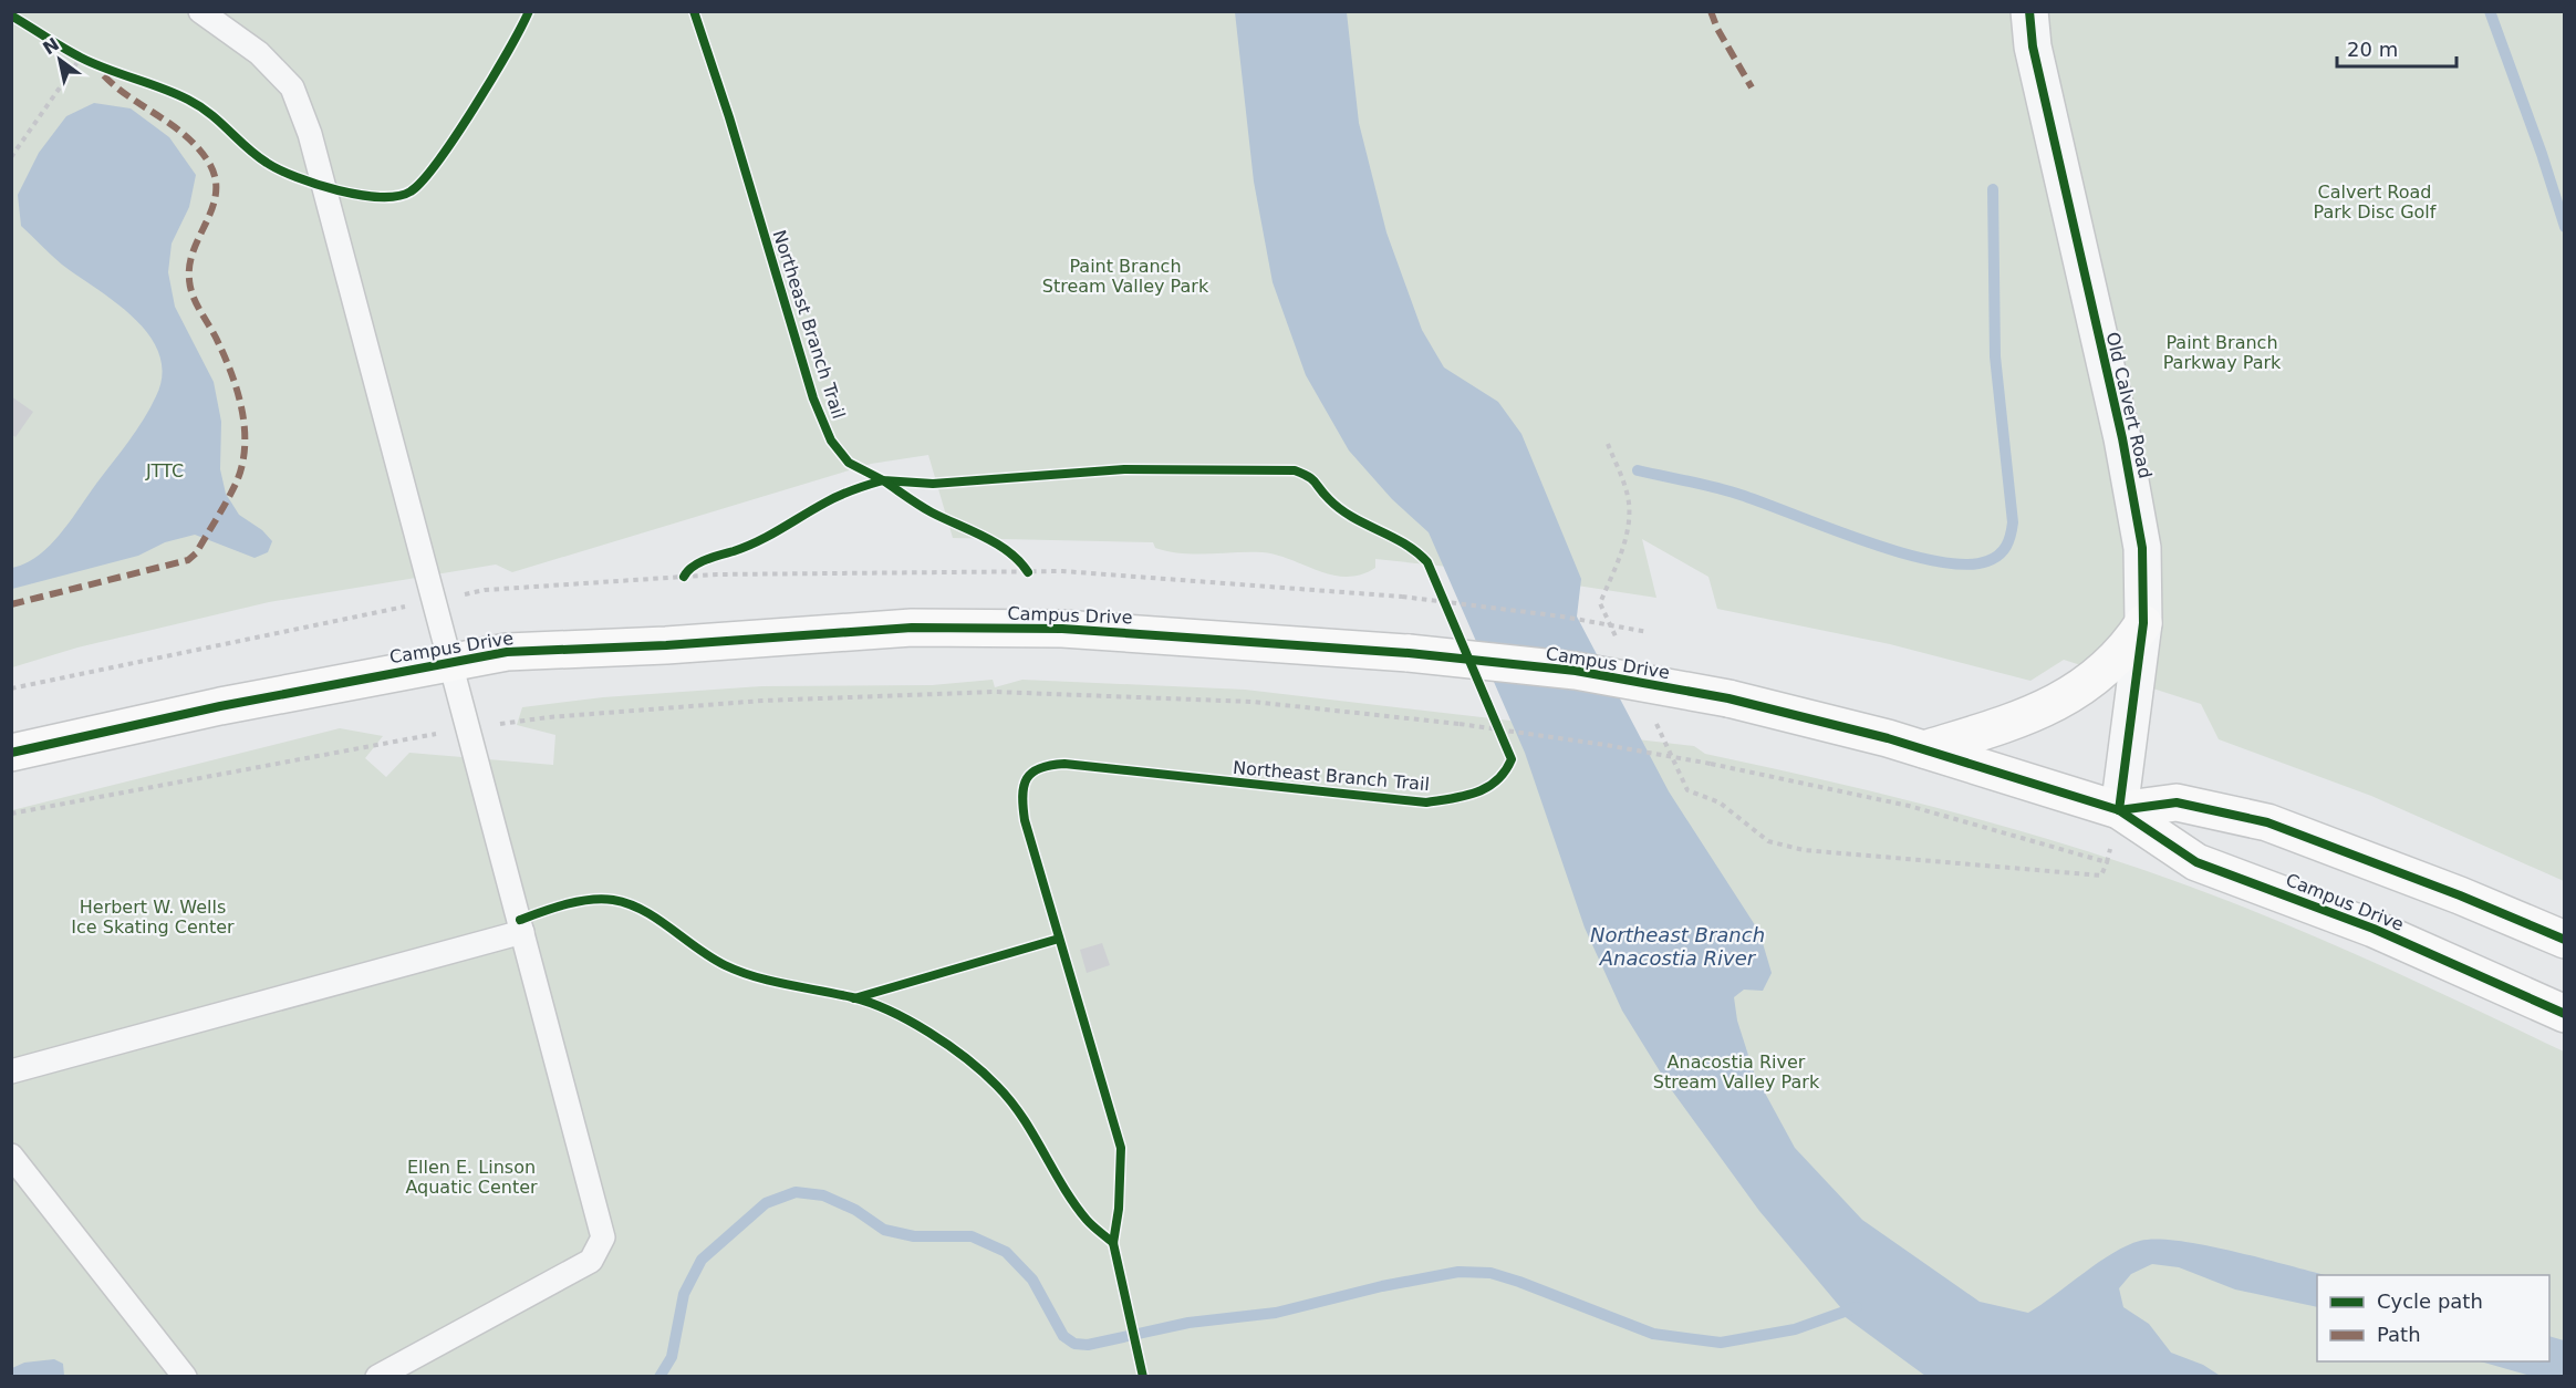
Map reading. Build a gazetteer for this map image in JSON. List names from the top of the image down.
{
  "streets": {
    "main road": ["Campus Drive"],
    "street": ["Old Calvert Road"],
    "cycle path": ["Northeast Branch Trail"]
  },
  "crossings": [
    ["Old Calvert Road", "Campus Drive"]
  ],
  "water": ["Northeast Branch Anacostia River"],
  "parks": [
    "Calvert Road Park Disc Golf",
    "Paint Branch Stream Valley Park",
    "Paint Branch Parkway Park",
    "JTTC",
    "Herbert W. Wells Ice Skating Center",
    "Anacostia River Stream Valley Park",
    "Ellen E. Linson Aquatic Center"
  ],
  "legend": ["Cycle path", "Path"],
  "scale_bar": "20 m",
  "north": "top left"
}
